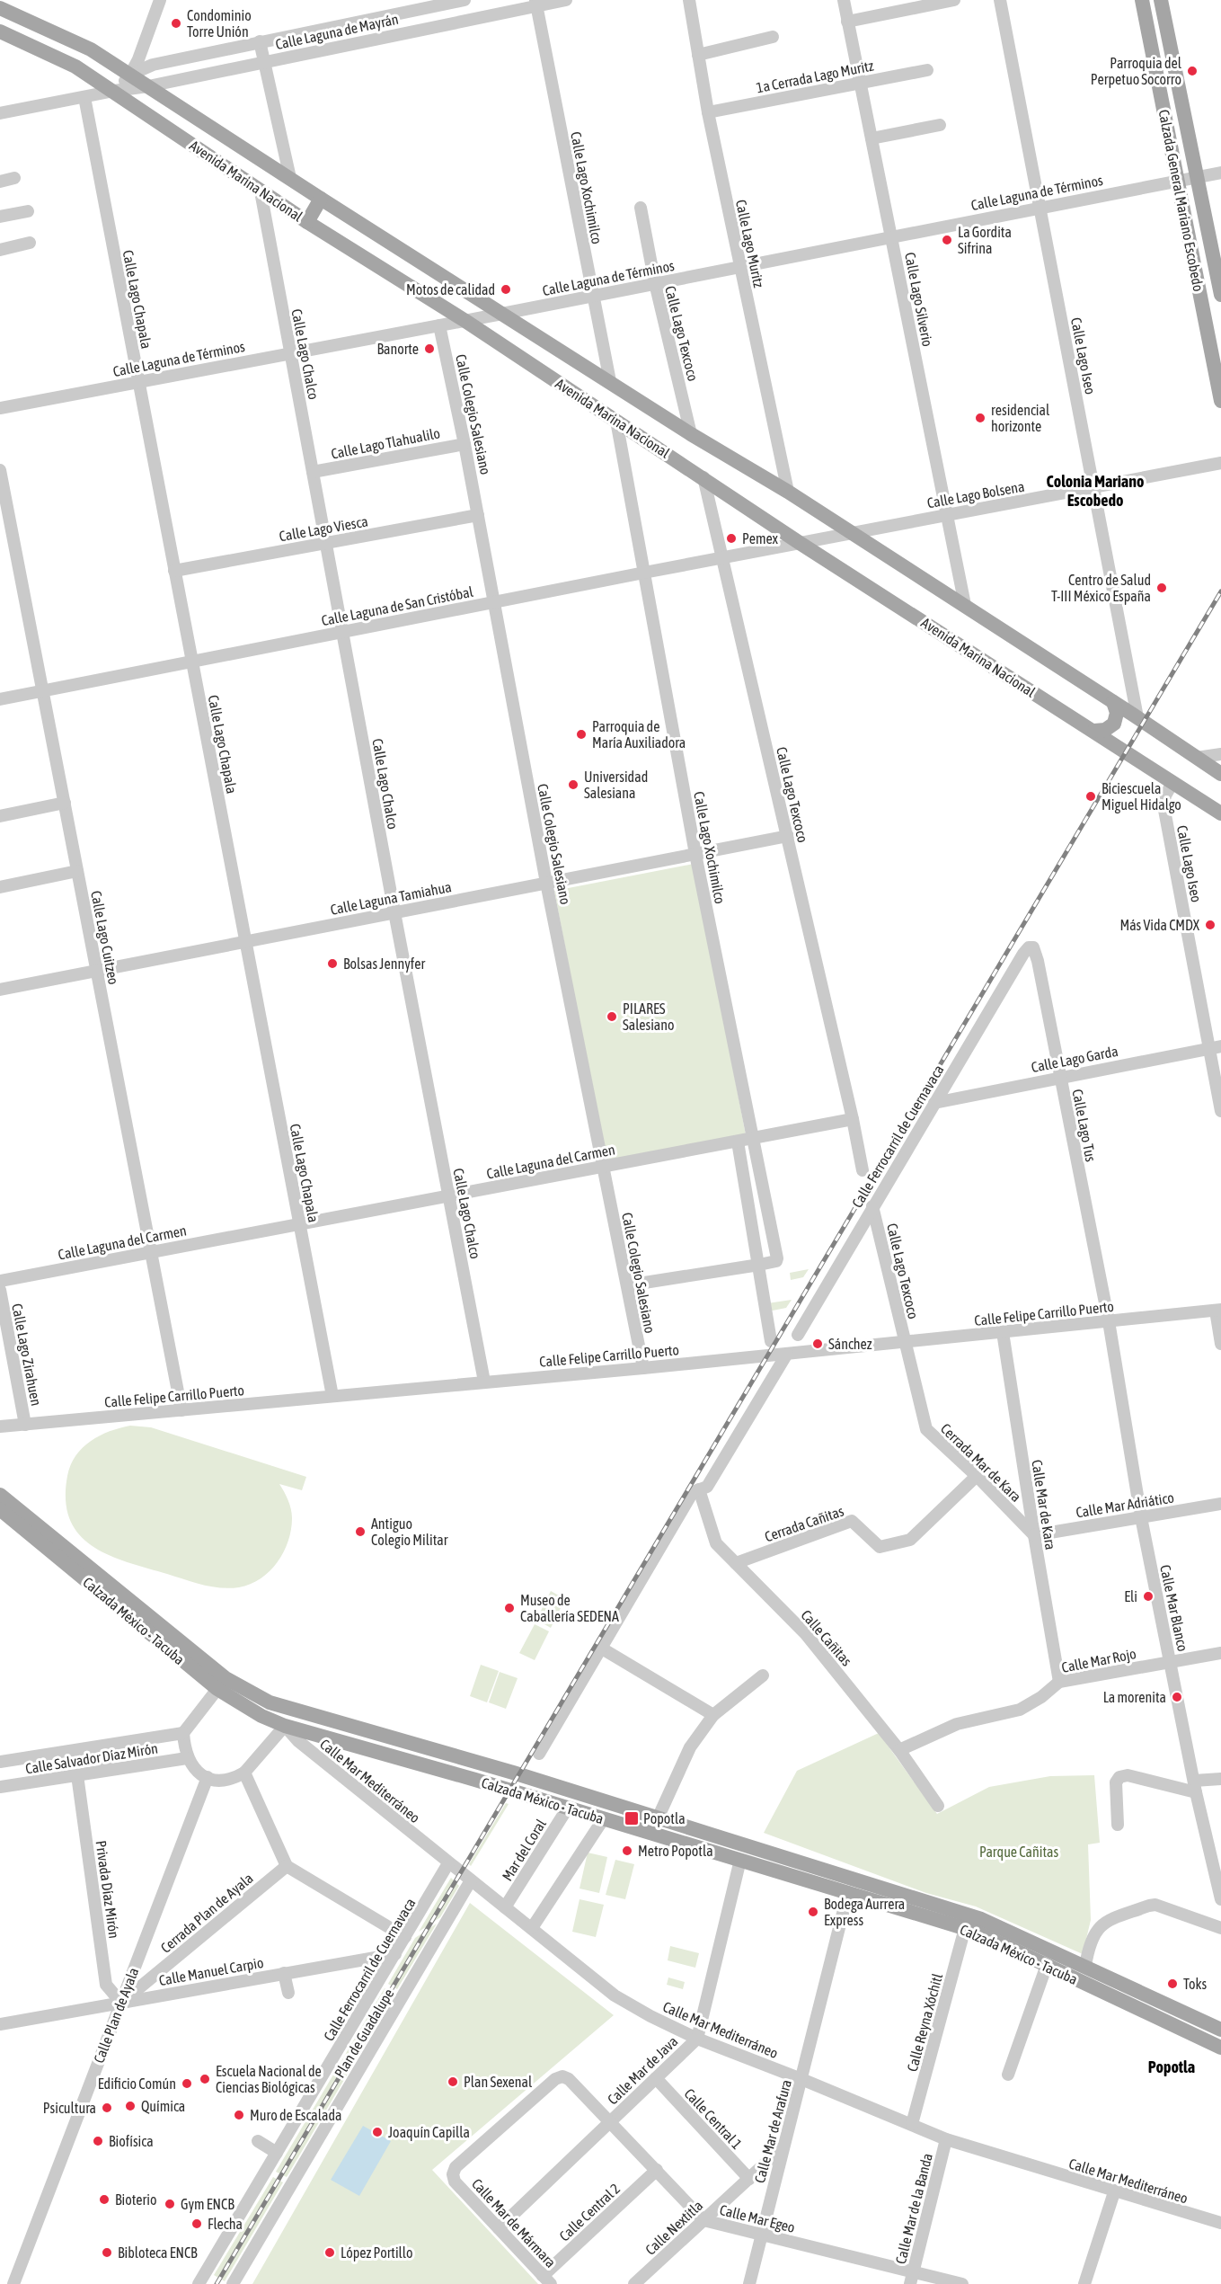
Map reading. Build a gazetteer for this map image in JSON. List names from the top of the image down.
{
  "streets": {
    "main road": ["Avenida Marina Nacional", "Calzada General Mariano Escobedo", "Calzada México - Tacuba"],
    "street": [
      "Calle Laguna de Mayrán",
      "1a Cerrada Lago Muritz",
      "Calle Lago Xochimilco",
      "Calle Laguna de Términos",
      "Calle Lago Muritz",
      "Calle Lago Chapala",
      "Calle Lago Silverio",
      "Calle Lago Texcoco",
      "Calle Lago Chalco",
      "Calle Lago Iseo",
      "Calle Colegio Salesiano",
      "Calle Lago Tlahualilo",
      "Calle Lago Bolsena",
      "Calle Lago Viesca",
      "Calle Laguna de San Cristóbal",
      "Calle Laguna Tamiahua",
      "Calle Lago Cuitzeo",
      "Calle Lago Garda",
      "Calle Lago Tus",
      "Calle Ferrocarril de Cuernavaca",
      "Calle Laguna del Carmen",
      "Calle Felipe Carrillo Puerto",
      "Calle Lago Zirahuen",
      "Cerrada Mar de Kara",
      "Calle Mar de Kara",
      "Calle Mar Adriático",
      "Cerrada Cañitas",
      "Calle Mar Blanco",
      "Calle Cañitas",
      "Calle Mar Rojo",
      "Calle Salvador Díaz Mirón",
      "Calle Mar Mediterráneo",
      "Mar del Coral",
      "Privada Díaz Mirón",
      "Cerrada Plan de Ayala",
      "Calle Manuel Carpio",
      "Calle Plan de Ayala",
      "Calle Reyna Xóchitl",
      "Plan de Guadalupe",
      "Calle Mar de Java",
      "Calle Central 1",
      "Calle Mar de Arafura",
      "Calle Mar de la Banda",
      "Calle Central 2",
      "Calle Mar Egeo",
      "Calle Mar de Mármara",
      "Calle Nextitla"
    ]
  },
  "crossings": [
    ["Calle Laguna de Mayrán", "Avenida Marina Nacional"],
    ["Calle Laguna de Mayrán", "Calle Lago Xochimilco"],
    ["Calle Laguna de Mayrán", "Calle Lago Chapala"],
    ["1a Cerrada Lago Muritz", "Calle Lago Muritz"],
    ["1a Cerrada Lago Muritz", "Calle Lago Silverio"],
    ["Avenida Marina Nacional", "Calle Lago Xochimilco"],
    ["Avenida Marina Nacional", "Calle Laguna de Términos"],
    ["Avenida Marina Nacional", "Calle Lago Muritz"],
    ["Avenida Marina Nacional", "Calle Lago Silverio"],
    ["Avenida Marina Nacional", "Calle Lago Texcoco"],
    ["Avenida Marina Nacional", "Calle Lago Chalco"],
    ["Avenida Marina Nacional", "Calle Lago Iseo"],
    ["Avenida Marina Nacional", "Calle Lago Bolsena"],
    ["Avenida Marina Nacional", "Calle Laguna de San Cristóbal"],
    ["Calle Lago Xochimilco", "Calle Laguna de Términos"],
    ["Calle Lago Xochimilco", "Calle Laguna de San Cristóbal"],
    ["Calle Lago Xochimilco", "Calle Laguna Tamiahua"],
    ["Calle Lago Xochimilco", "Calle Laguna del Carmen"],
    ["Calle Laguna de Términos", "Calzada General Mariano Escobedo"],
    ["Calle Laguna de Términos", "Calle Lago Muritz"],
    ["Calle Laguna de Términos", "Calle Lago Chapala"],
    ["Calle Laguna de Términos", "Calle Lago Silverio"],
    ["Calle Laguna de Términos", "Calle Lago Texcoco"],
    ["Calle Laguna de Términos", "Calle Lago Chalco"],
    ["Calle Laguna de Términos", "Calle Lago Iseo"],
    ["Calle Laguna de Términos", "Calle Colegio Salesiano"],
    ["Calle Lago Chapala", "Calle Lago Viesca"],
    ["Calle Lago Chapala", "Calle Laguna de San Cristóbal"],
    ["Calle Lago Chapala", "Calle Laguna Tamiahua"],
    ["Calle Lago Chapala", "Calle Laguna del Carmen"],
    ["Calle Lago Chapala", "Calle Felipe Carrillo Puerto"],
    ["Calle Lago Silverio", "Calle Lago Bolsena"],
    ["Calle Lago Texcoco", "Calle Laguna de San Cristóbal"],
    ["Calle Lago Texcoco", "Calle Laguna Tamiahua"],
    ["Calle Lago Texcoco", "Calle Ferrocarril de Cuernavaca"],
    ["Calle Lago Texcoco", "Calle Laguna del Carmen"],
    ["Calle Lago Texcoco", "Calle Felipe Carrillo Puerto"],
    ["Calle Lago Texcoco", "Cerrada Mar de Kara"],
    ["Calle Lago Chalco", "Calle Lago Tlahualilo"],
    ["Calle Lago Chalco", "Calle Lago Viesca"],
    ["Calle Lago Chalco", "Calle Laguna de San Cristóbal"],
    ["Calle Lago Chalco", "Calle Laguna Tamiahua"],
    ["Calle Lago Chalco", "Calle Laguna del Carmen"],
    ["Calle Lago Chalco", "Calle Felipe Carrillo Puerto"],
    ["Calle Lago Iseo", "Calle Lago Bolsena"],
    ["Calle Lago Iseo", "Calle Lago Garda"],
    ["Calle Colegio Salesiano", "Calle Lago Tlahualilo"],
    ["Calle Colegio Salesiano", "Calle Lago Viesca"],
    ["Calle Colegio Salesiano", "Calle Laguna de San Cristóbal"],
    ["Calle Colegio Salesiano", "Calle Laguna Tamiahua"],
    ["Calle Colegio Salesiano", "Calle Laguna del Carmen"],
    ["Calle Colegio Salesiano", "Calle Felipe Carrillo Puerto"],
    ["Calle Lago Bolsena", "Calle Laguna de San Cristóbal"],
    ["Calle Laguna de San Cristóbal", "Calle Lago Cuitzeo"],
    ["Calle Laguna Tamiahua", "Calle Lago Cuitzeo"],
    ["Calle Lago Cuitzeo", "Calle Laguna del Carmen"],
    ["Calle Lago Cuitzeo", "Calle Felipe Carrillo Puerto"],
    ["Calle Lago Garda", "Calle Lago Tus"],
    ["Calle Lago Garda", "Calle Ferrocarril de Cuernavaca"],
    ["Calle Lago Tus", "Calle Ferrocarril de Cuernavaca"],
    ["Calle Lago Tus", "Calle Felipe Carrillo Puerto"],
    ["Calle Lago Tus", "Calle Mar Blanco"],
    ["Calle Ferrocarril de Cuernavaca", "Calle Mar Mediterráneo"],
    ["Calle Ferrocarril de Cuernavaca", "Calle Manuel Carpio"],
    ["Calle Felipe Carrillo Puerto", "Calle Lago Zirahuen"],
    ["Calle Felipe Carrillo Puerto", "Cerrada Mar de Kara"],
    ["Calle Felipe Carrillo Puerto", "Calle Mar de Kara"],
    ["Calle Felipe Carrillo Puerto", "Calle Mar Blanco"],
    ["Cerrada Mar de Kara", "Calle Mar de Kara"],
    ["Cerrada Mar de Kara", "Calle Mar Adriático"],
    ["Cerrada Mar de Kara", "Cerrada Cañitas"],
    ["Calle Mar de Kara", "Calle Mar Adriático"],
    ["Calle Mar de Kara", "Calle Mar Rojo"],
    ["Calle Mar Adriático", "Calle Mar Blanco"],
    ["Cerrada Cañitas", "Calle Cañitas"],
    ["Calle Mar Blanco", "Calle Mar Rojo"],
    ["Calzada México - Tacuba", "Calle Mar Mediterráneo"],
    ["Calzada México - Tacuba", "Mar del Coral"],
    ["Calzada México - Tacuba", "Calle Reyna Xóchitl"],
    ["Calzada México - Tacuba", "Calle Mar de Java"],
    ["Calzada México - Tacuba", "Calle Mar de Arafura"],
    ["Calle Cañitas", "Calle Mar Rojo"],
    ["Calle Salvador Díaz Mirón", "Privada Díaz Mirón"],
    ["Calle Mar Mediterráneo", "Mar del Coral"],
    ["Calle Mar Mediterráneo", "Calle Reyna Xóchitl"],
    ["Calle Mar Mediterráneo", "Plan de Guadalupe"],
    ["Calle Mar Mediterráneo", "Calle Mar de Java"],
    ["Calle Mar Mediterráneo", "Calle Mar de Arafura"],
    ["Calle Mar Mediterráneo", "Calle Mar de la Banda"],
    ["Privada Díaz Mirón", "Cerrada Plan de Ayala"],
    ["Privada Díaz Mirón", "Calle Manuel Carpio"],
    ["Privada Díaz Mirón", "Calle Plan de Ayala"],
    ["Cerrada Plan de Ayala", "Calle Manuel Carpio"],
    ["Cerrada Plan de Ayala", "Calle Plan de Ayala"],
    ["Calle Manuel Carpio", "Calle Plan de Ayala"],
    ["Calle Mar de Java", "Calle Central 1"],
    ["Calle Mar de Java", "Calle Mar Egeo"],
    ["Calle Mar de Java", "Calle Mar de Mármara"],
    ["Calle Central 1", "Calle Nextitla"],
    ["Calle Mar de Arafura", "Calle Mar Egeo"],
    ["Calle Mar de Arafura", "Calle Nextitla"],
    ["Calle Mar de la Banda", "Calle Mar Egeo"],
    ["Calle Central 2", "Calle Mar Egeo"],
    ["Calle Central 2", "Calle Mar de Mármara"],
    ["Calle Mar Egeo", "Calle Mar de Mármara"],
    ["Calle Mar Egeo", "Calle Nextitla"]
  ],
  "districts": ["Colonia Mariano Escobedo", "Popotla"],
  "parks": ["Parque Cañitas"],
  "places": {
    "other": [
      "Condominio Torre Unión",
      "Parroquia del Perpetuo Socorro",
      "La Gordita Sifrina",
      "Motos de calidad",
      "Banorte",
      "residencial horizonte",
      "Pemex",
      "Centro de Salud T-III México España",
      "Parroquia de María Auxiliadora",
      "Universidad Salesiana",
      "Biciescuela Miguel Hidalgo",
      "Más Vida CMDX",
      "Bolsas Jennyfer",
      "PILARES Salesiano",
      "Sánchez",
      "Antiguo Colegio Militar",
      "Eli",
      "Museo de Caballería SEDENA",
      "La morenita",
      "Metro Popotla",
      "Bodega Aurrera Express",
      "Toks",
      "Escuela Nacional de Ciencias Biológicas",
      "Plan Sexenal",
      "Edificio Común",
      "Química",
      "Psicultura",
      "Muro de Escalada",
      "Joaquín Capilla",
      "Biofísica",
      "Bioterio",
      "Gym ENCB",
      "Flecha",
      "Bibloteca ENCB",
      "López Portillo"
    ],
    "transit": ["Popotla"]
  }
}
